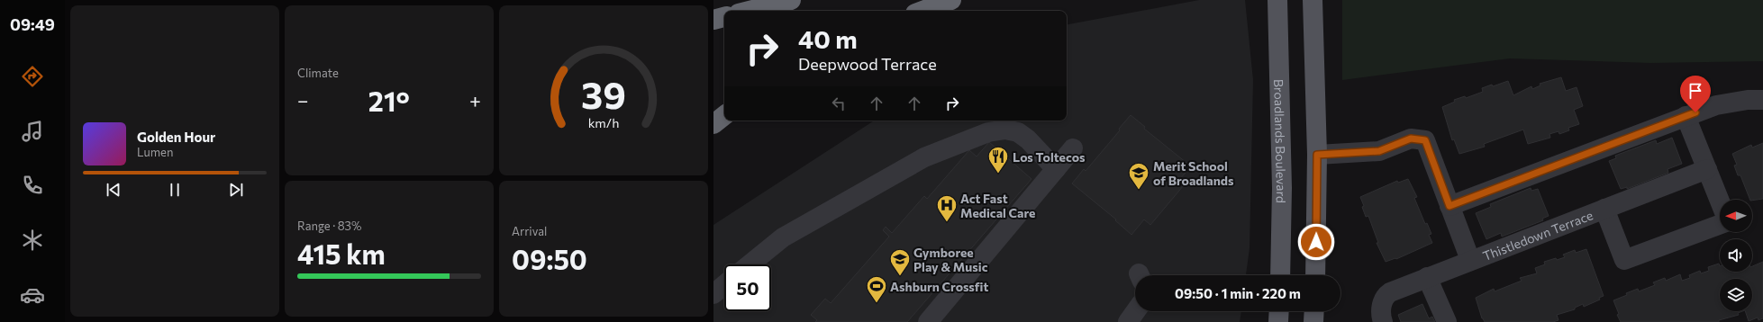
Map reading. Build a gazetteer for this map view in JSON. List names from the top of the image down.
{
  "streets": {
    "main road": ["Broadlands Boulevard"],
    "street": ["Thistledown Terrace"]
  },
  "places": {
    "restaurant": ["Los Toltecos"],
    "school or university": ["Merit School of Broadlands", "Gymboree Play & Music"],
    "hospital": ["Act Fast Medical Care"],
    "sports": ["Ashburn Crossfit"]
  },
  "north": "left",
  "page": {
    "tabs": "09:49",
    "tile": [
      "Climate",
      ["Range · 83%", "415 km"],
      ["Arrival", "09:50"]
    ],
    "turn": ["40 m", "Deepwood Terrace"],
    "heat": ["−", "21°", "+"],
    "song": ["Golden Hour", "Lumen"],
    "limit": "50",
    "trip": "09:50 · 1 min · 220 m",
    "gauge": ["39", "km/h"]
  }
}
